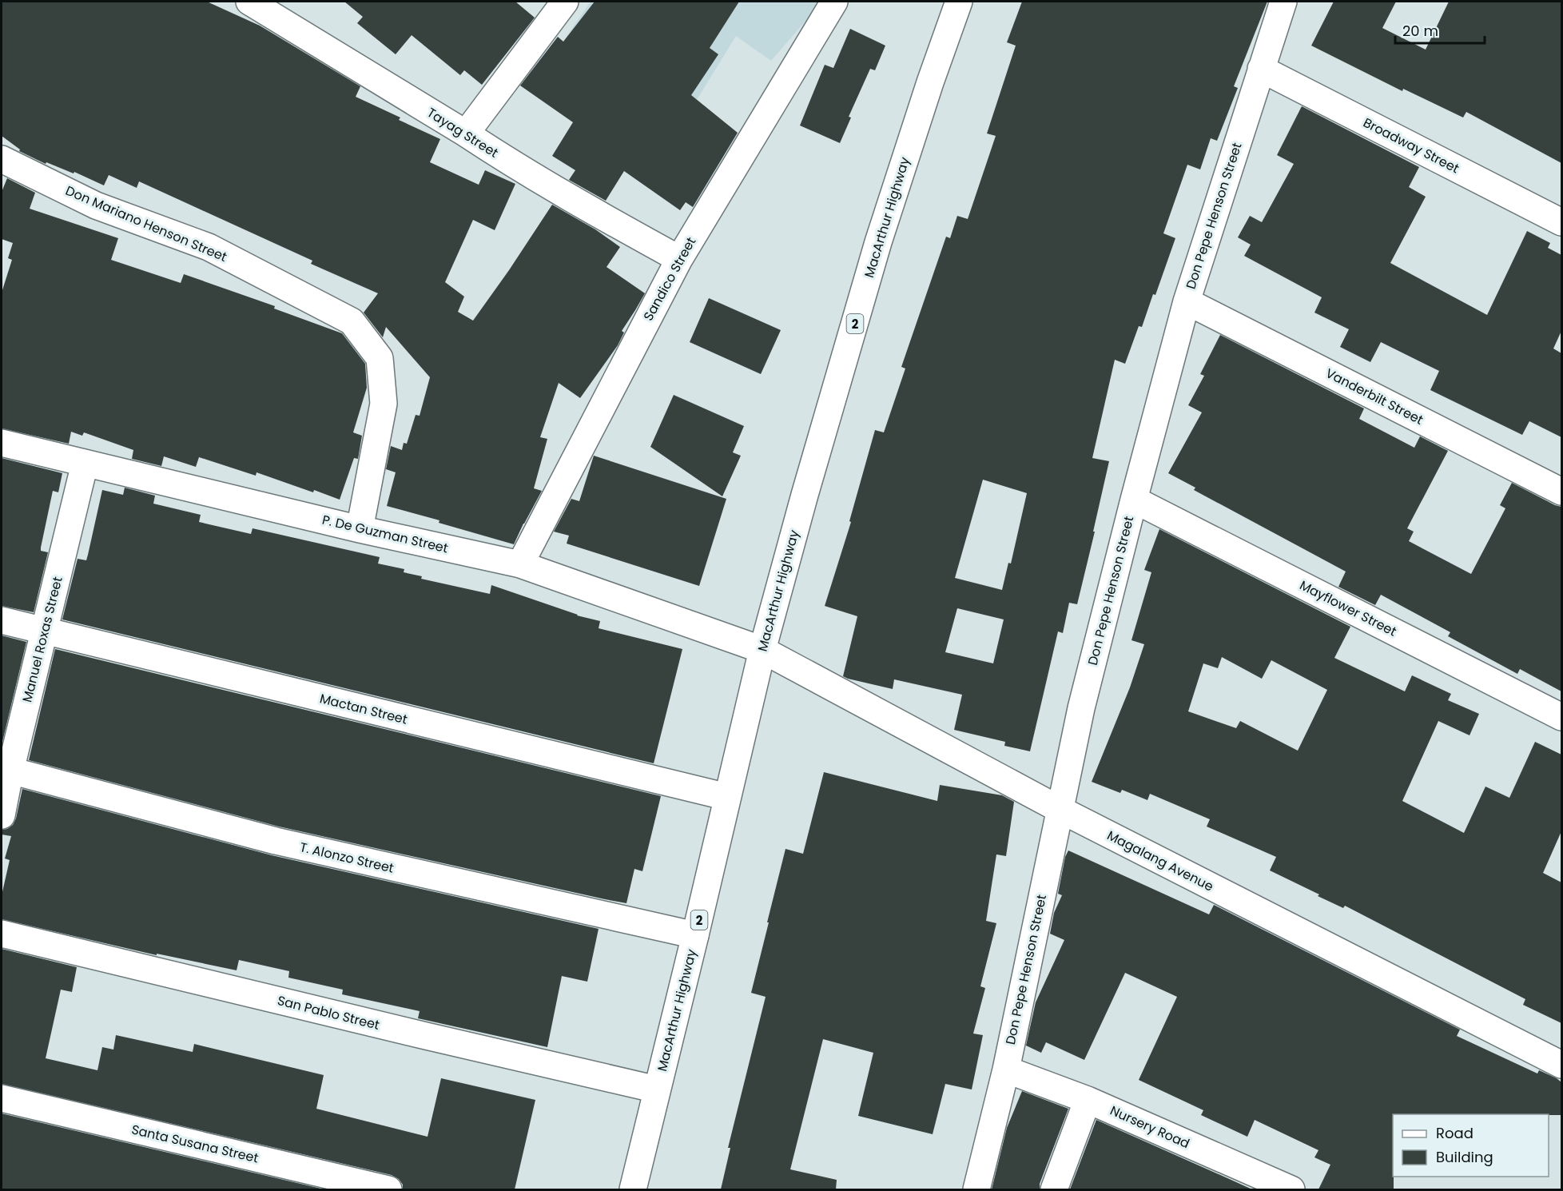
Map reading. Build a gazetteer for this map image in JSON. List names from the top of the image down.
{
  "streets": {
    "main road": [
      "Tayag Street",
      "Broadway Street",
      "Don Pepe Henson Street",
      "MacArthur Highway",
      "Don Mariano Henson Street",
      "Sandico Street",
      "2",
      "Vanderbilt Street",
      "P. De Guzman Street",
      "Mayflower Street",
      "Manuel Roxas Street",
      "Mactan Street",
      "T. Alonzo Street",
      "Magalang Avenue",
      "San Pablo Street",
      "Nursery Road",
      "Santa Susana Street"
    ]
  },
  "crossings": [
    ["Tayag Street", "Sandico Street"],
    ["Broadway Street", "Don Pepe Henson Street"],
    ["Don Pepe Henson Street", "Vanderbilt Street"],
    ["Don Pepe Henson Street", "Mayflower Street"],
    ["Don Pepe Henson Street", "Magalang Avenue"],
    ["Don Pepe Henson Street", "Nursery Road"],
    ["MacArthur Highway", "P. De Guzman Street"],
    ["MacArthur Highway", "Mactan Street"],
    ["MacArthur Highway", "T. Alonzo Street"],
    ["MacArthur Highway", "Magalang Avenue"],
    ["MacArthur Highway", "San Pablo Street"],
    ["Don Mariano Henson Street", "P. De Guzman Street"],
    ["Sandico Street", "P. De Guzman Street"],
    ["P. De Guzman Street", "Manuel Roxas Street"],
    ["P. De Guzman Street", "Magalang Avenue"],
    ["Manuel Roxas Street", "Mactan Street"],
    ["Manuel Roxas Street", "T. Alonzo Street"]
  ],
  "legend": ["Road", "Building"],
  "scale_bar": "20 m"
}
